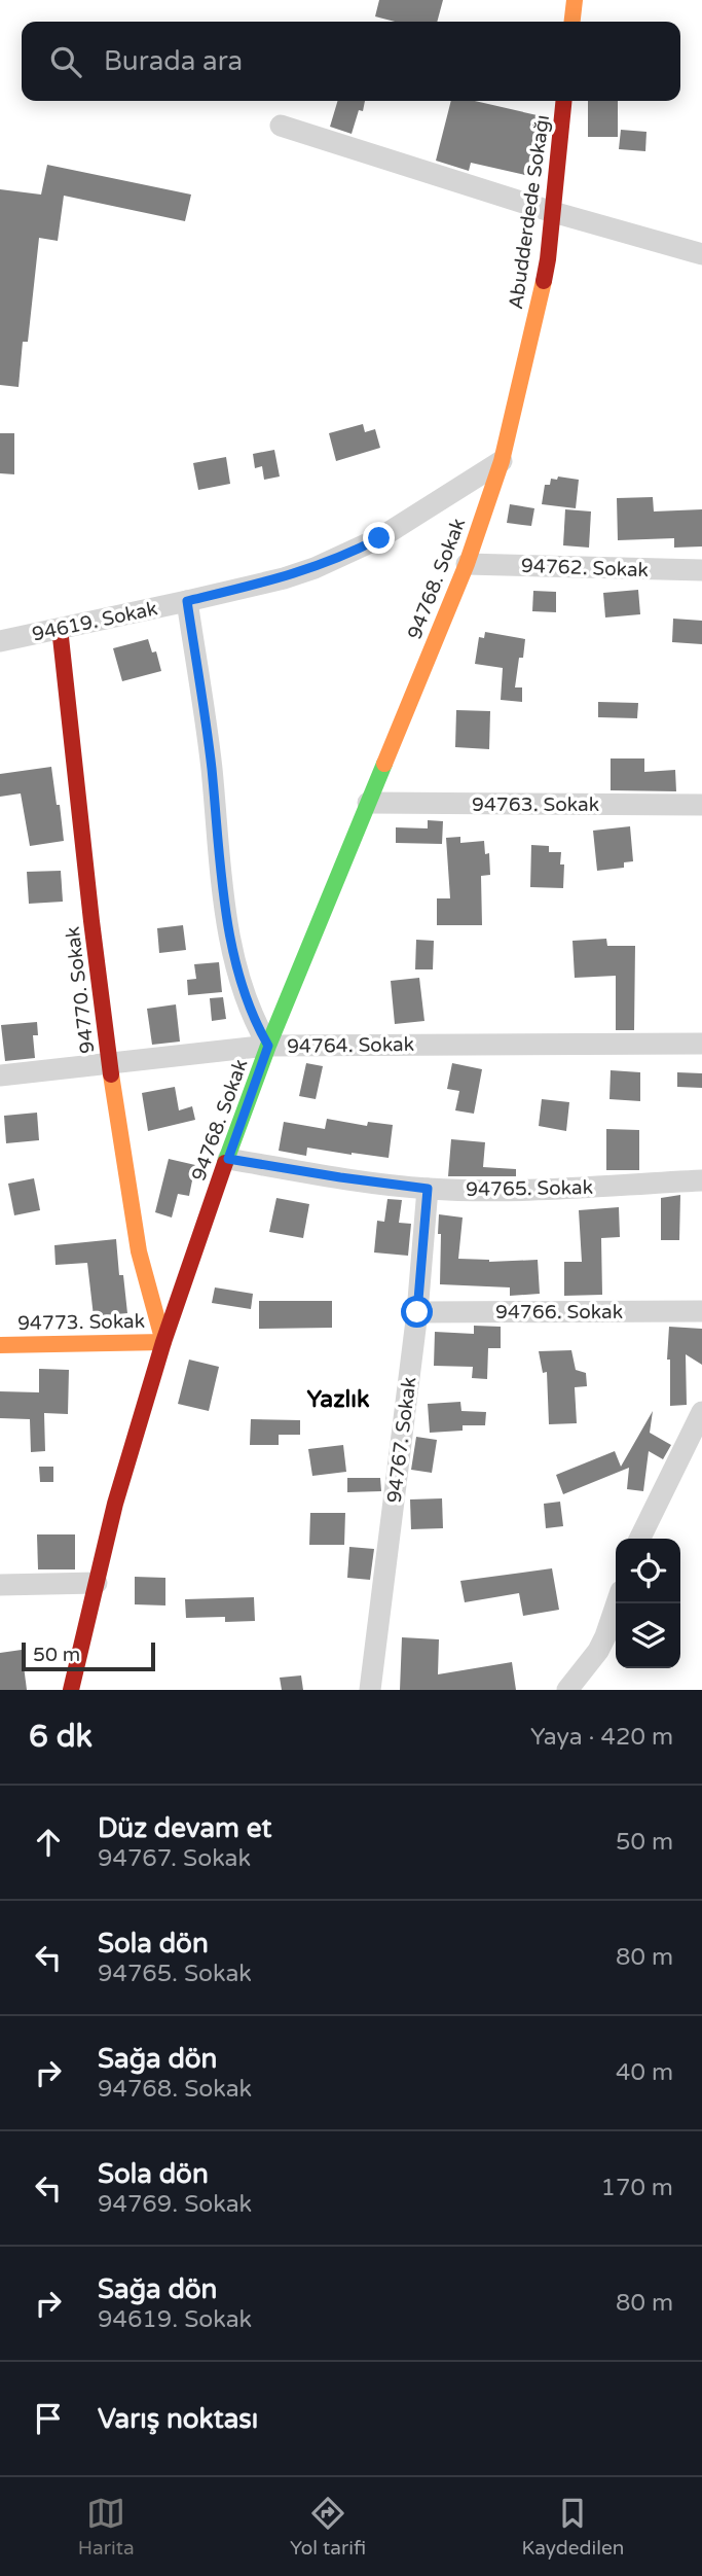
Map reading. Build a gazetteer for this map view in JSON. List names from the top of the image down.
{
  "streets": {
    "street": [
      "Abudderdede Sokağı",
      "94762. Sokak",
      "94768. Sokak",
      "94619. Sokak",
      "94763. Sokak",
      "94770. Sokak",
      "94764. Sokak",
      "94765. Sokak",
      "94766. Sokak",
      "94773. Sokak",
      "94767. Sokak"
    ]
  },
  "crossings": [
    ["Abudderdede Sokağı", "94768. Sokak"],
    ["Abudderdede Sokağı", "94619. Sokak"],
    ["94762. Sokak", "94768. Sokak"],
    ["94768. Sokak", "94619. Sokak"],
    ["94768. Sokak", "94763. Sokak"],
    ["94768. Sokak", "94770. Sokak"],
    ["94768. Sokak", "94764. Sokak"],
    ["94768. Sokak", "94765. Sokak"],
    ["94768. Sokak", "94773. Sokak"],
    ["94619. Sokak", "94770. Sokak"],
    ["94770. Sokak", "94764. Sokak"],
    ["94770. Sokak", "94773. Sokak"],
    ["94765. Sokak", "94767. Sokak"],
    ["94766. Sokak", "94767. Sokak"]
  ],
  "districts": ["Yazlık"],
  "scale_bar": "50 m",
  "page": {
    "search": "Burada ara",
    "scale": "50 m",
    "heading": ["6 dk", "Yaya · 420 m"],
    "list": [
      ["Düz devam et", "94767. Sokak", "50 m"],
      ["Sola dön", "94765. Sokak", "80 m"],
      ["Sağa dön", "94768. Sokak", "40 m"],
      ["Sola dön", "94769. Sokak", "170 m"],
      ["Sağa dön", "94619. Sokak", "80 m"],
      "Varış noktası"
    ],
    "nav": ["Harita", "Yol tarifi", "Kaydedilen"]
  }
}
